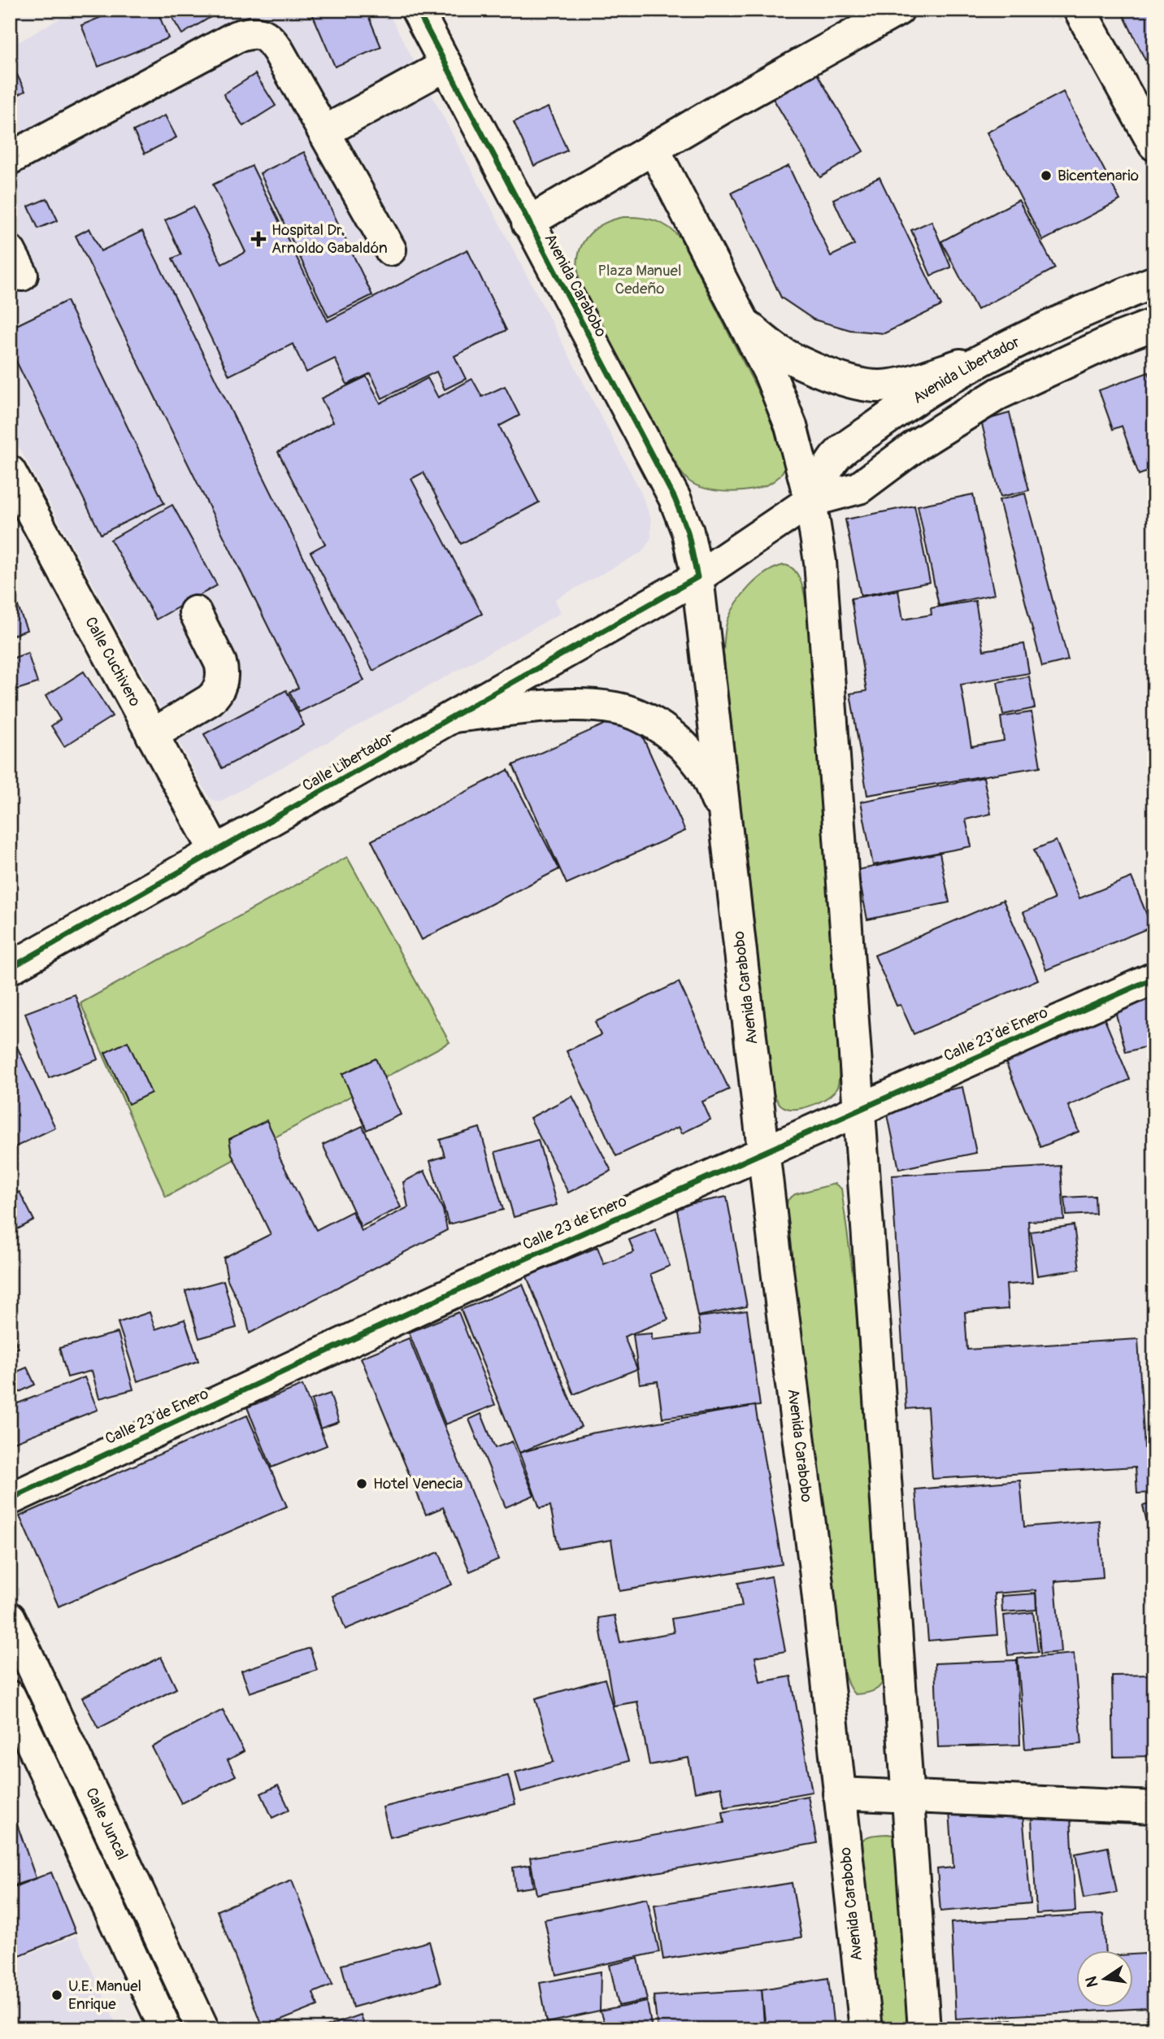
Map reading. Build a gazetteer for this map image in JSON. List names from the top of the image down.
{
  "streets": {
    "main road": [
      "Avenida Carabobo",
      "Avenida Libertador",
      "Calle Cuchivero",
      "Calle Libertador",
      "Calle 23 de Enero",
      "Calle Juncal"
    ]
  },
  "crossings": [
    ["Avenida Carabobo", "Avenida Libertador"],
    ["Avenida Carabobo", "Calle Libertador"],
    ["Avenida Carabobo", "Calle 23 de Enero"],
    ["Avenida Libertador", "Calle Libertador"],
    ["Calle Cuchivero", "Calle Libertador"]
  ],
  "parks": ["Plaza Manuel Cedeño"],
  "places": {
    "other": ["Bicentenario", "Hotel Venecia", "U.E. Manuel Enrique"],
    "health": ["Hospital Dr. Arnoldo Gabaldón"]
  },
  "north": "left"
}
